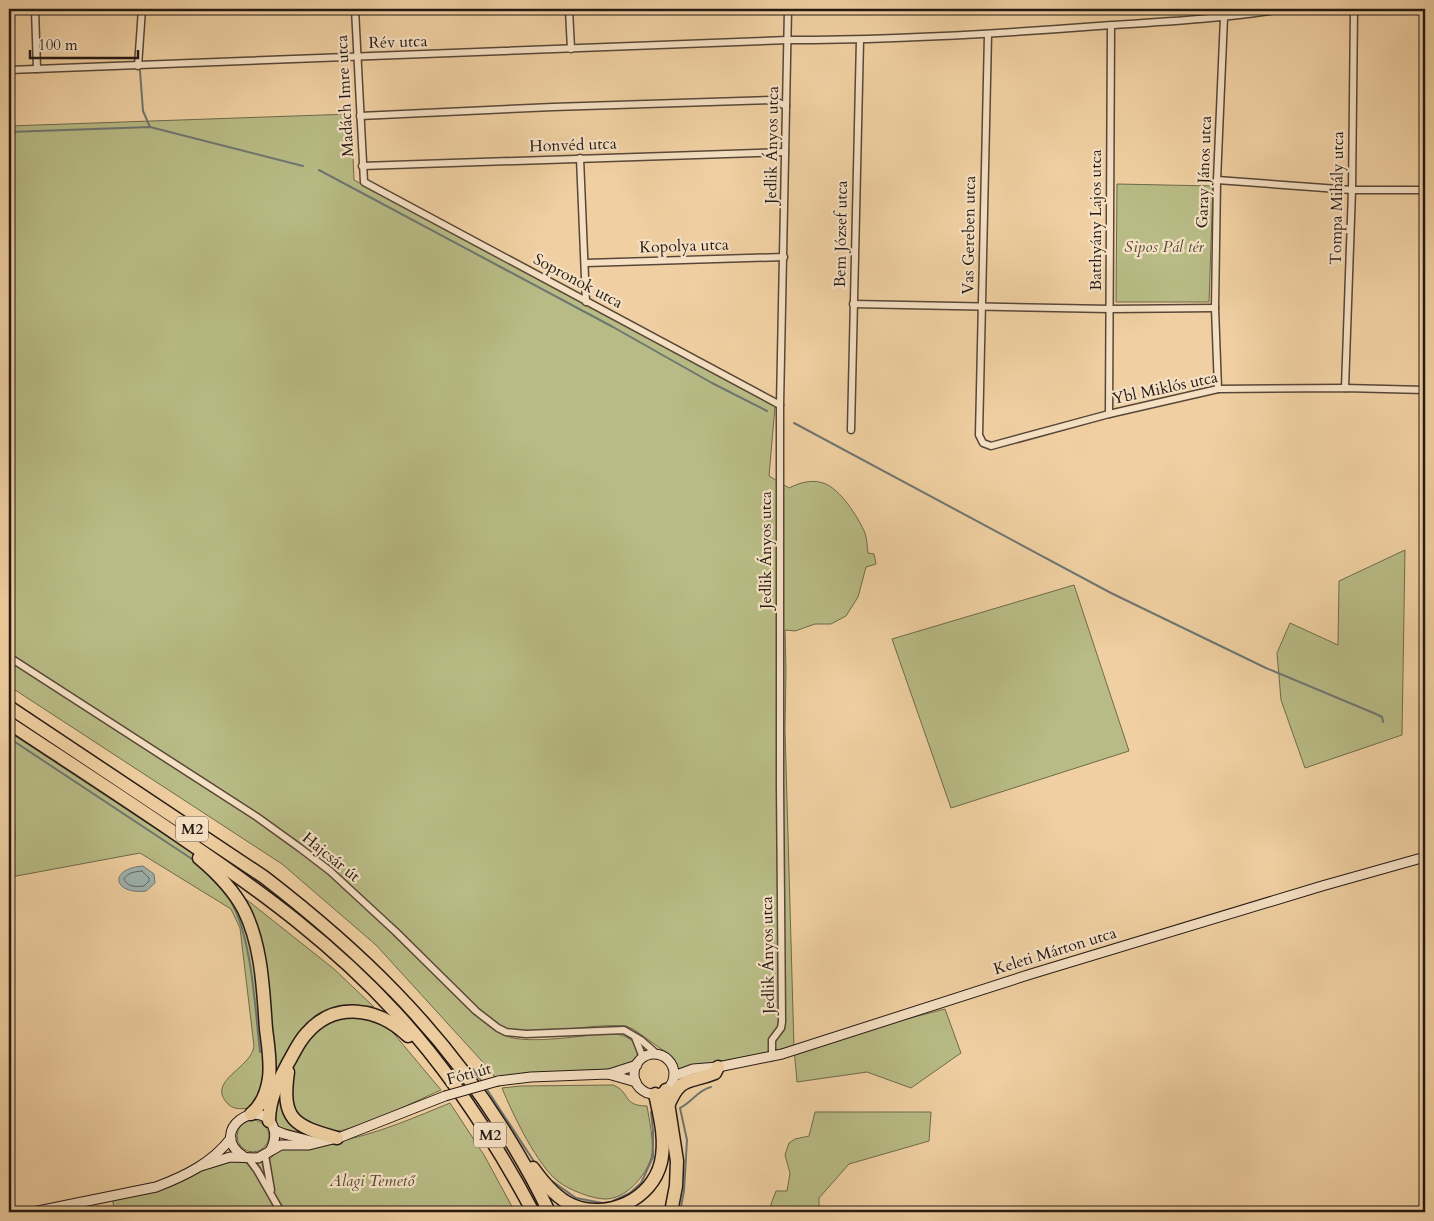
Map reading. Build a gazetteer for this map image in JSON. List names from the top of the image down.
{
  "streets": {
    "highway": ["M2"],
    "main road": ["Keleti Márton utca", "Fóti út"],
    "street": [
      "Rév utca",
      "Madách Imre utca",
      "Honvéd utca",
      "Jedlik Ányos utca",
      "Garay János utca",
      "Tompa Mihály utca",
      "Batthyány Lajos utca",
      "Bem József utca",
      "Vas Gereben utca",
      "Kopolya utca",
      "Sopronok utca",
      "Ybl Miklós utca",
      "Hajcsár út"
    ]
  },
  "crossings": [
    ["Rév utca", "Madách Imre utca"],
    ["Rév utca", "Jedlik Ányos utca"],
    ["Rév utca", "Garay János utca"],
    ["Rév utca", "Batthyány Lajos utca"],
    ["Rév utca", "Bem József utca"],
    ["Rév utca", "Vas Gereben utca"],
    ["Madách Imre utca", "Honvéd utca"],
    ["Madách Imre utca", "Sopronok utca"],
    ["Honvéd utca", "Jedlik Ányos utca"],
    ["Jedlik Ányos utca", "Kopolya utca"],
    ["Jedlik Ányos utca", "Sopronok utca"],
    ["Jedlik Ányos utca", "Keleti Márton utca"],
    ["Garay János utca", "Ybl Miklós utca"],
    ["Tompa Mihály utca", "Ybl Miklós utca"],
    ["Batthyány Lajos utca", "Ybl Miklós utca"],
    ["Vas Gereben utca", "Ybl Miklós utca"],
    ["Hajcsár út", "Keleti Márton utca"],
    ["Hajcsár út", "Fóti út"],
    ["Keleti Márton utca", "Fóti út"]
  ],
  "parks": ["Sipos Pál tér", "Alagi Temető"],
  "scale_bar": "100 m"
}
